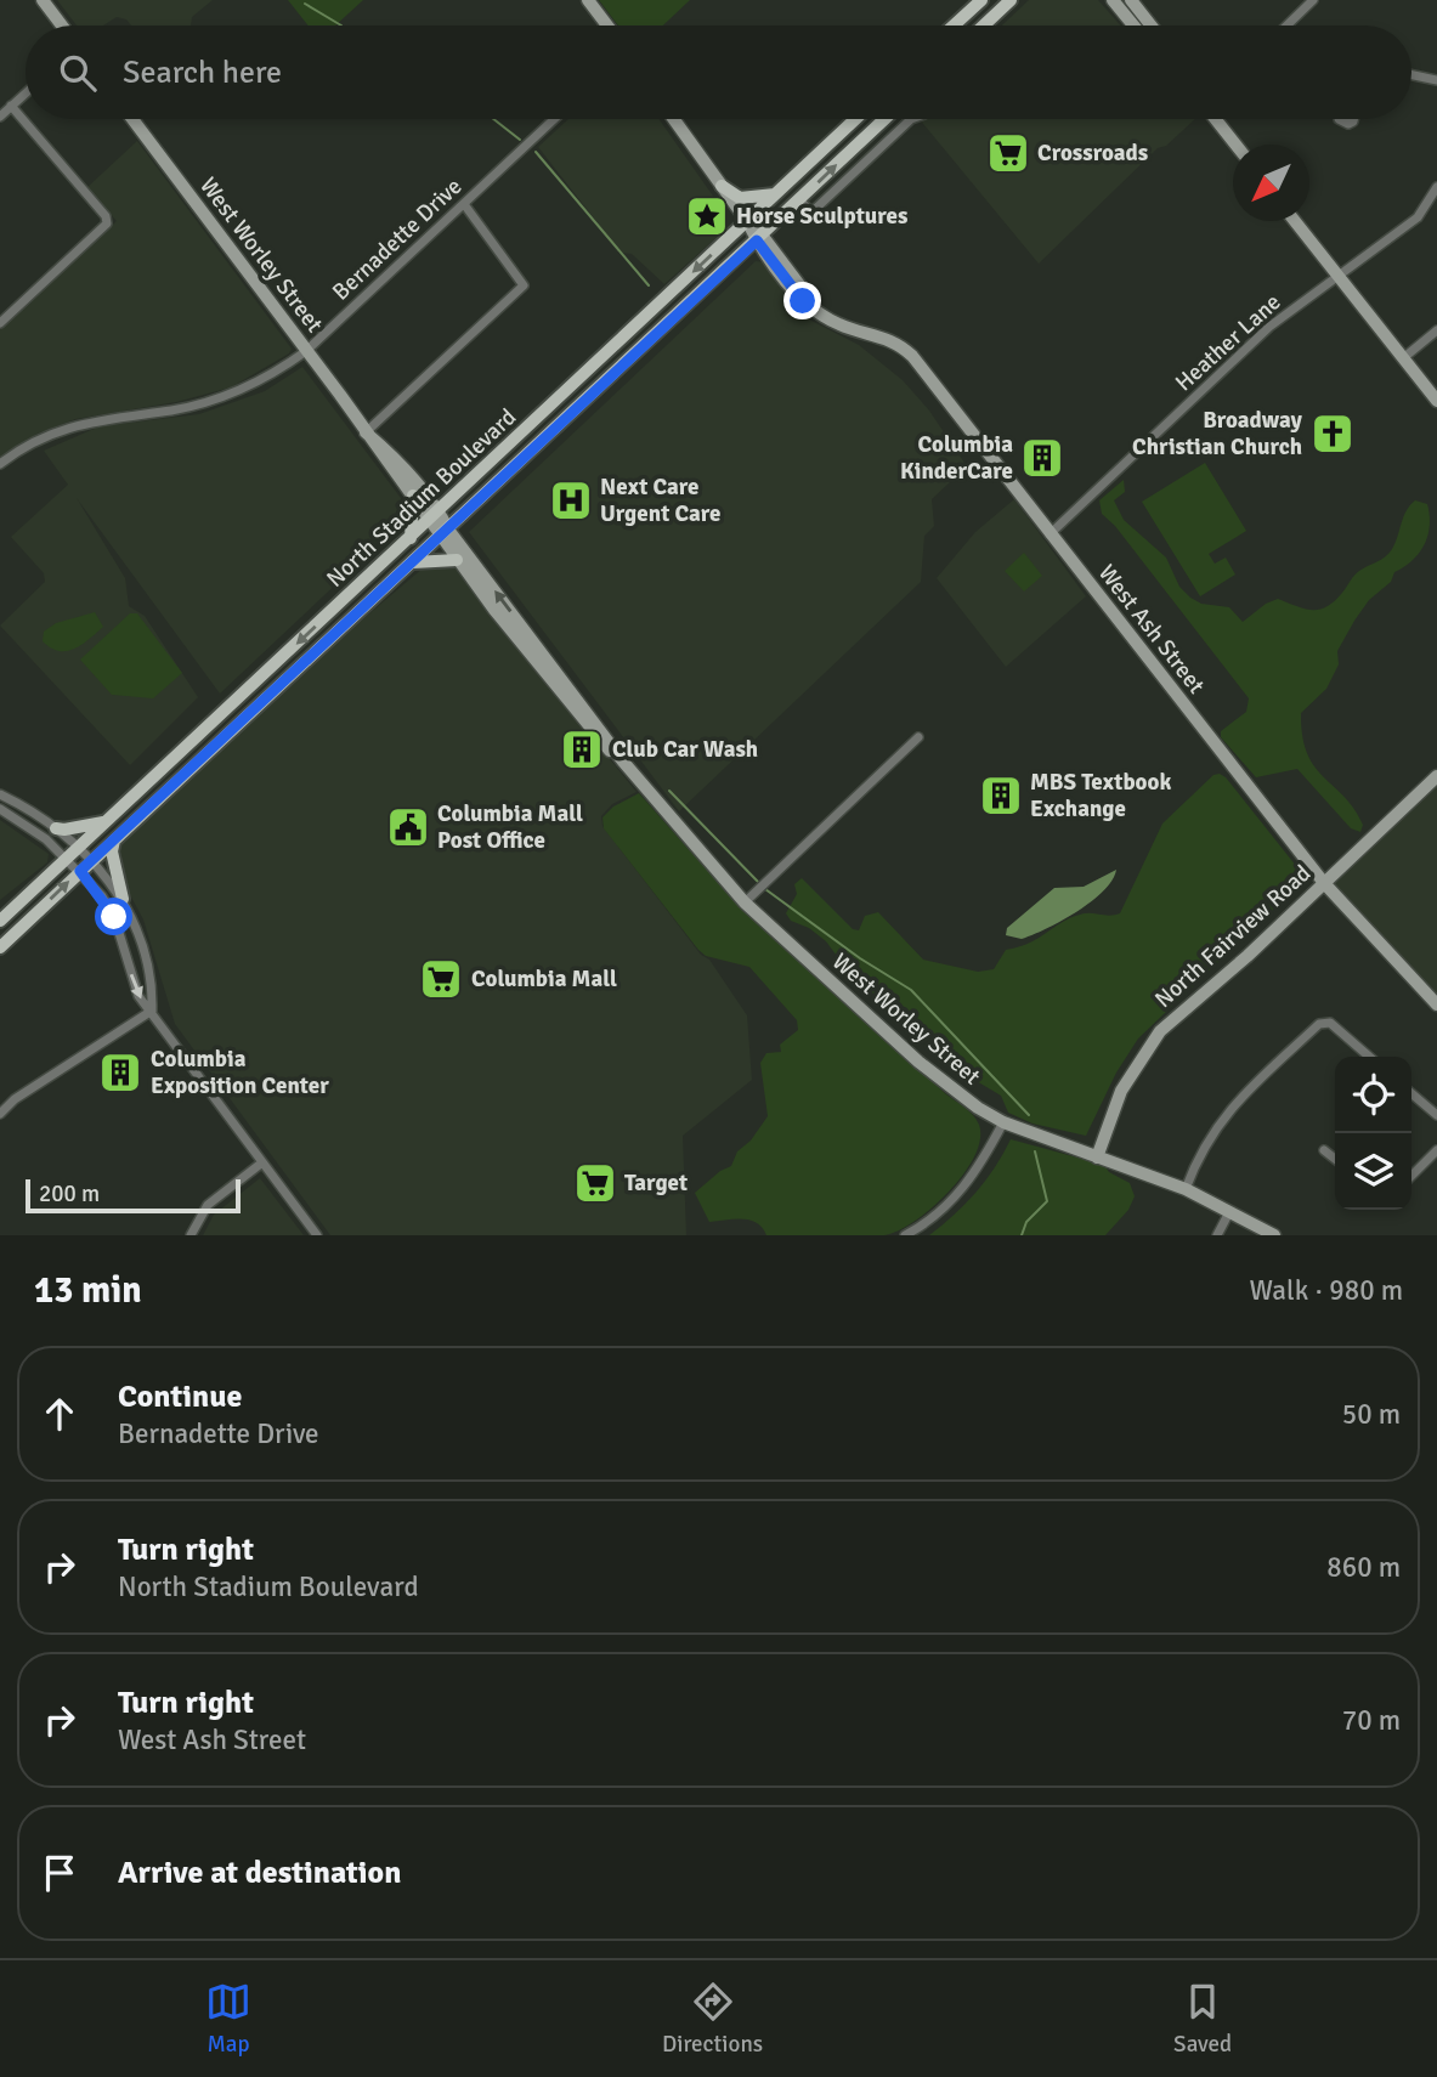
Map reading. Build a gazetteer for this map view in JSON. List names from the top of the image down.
{
  "streets": {
    "main road": ["North Stadium Boulevard"],
    "street": [
      "Bernadette Drive",
      "West Worley Street",
      "Heather Lane",
      "West Ash Street",
      "North Fairview Road"
    ]
  },
  "crossings": [
    ["Bernadette Drive", "West Worley Street"],
    ["West Worley Street", "North Stadium Boulevard"],
    ["West Worley Street", "North Fairview Road"],
    ["Heather Lane", "West Ash Street"],
    ["North Stadium Boulevard", "West Ash Street"],
    ["West Ash Street", "North Fairview Road"]
  ],
  "places": {
    "supermarket": ["Crossroads", "Columbia Mall", "Target"],
    "place": ["Horse Sculptures"],
    "church": ["Broadway Christian Church"],
    "building": [
      "Columbia KinderCare",
      "Club Car Wash",
      "MBS Textbook Exchange",
      "Columbia Exposition Center"
    ],
    "hospital": ["Next Care Urgent Care"],
    "public building": ["Columbia Mall Post Office"]
  },
  "scale_bar": "200 m",
  "north": "bottom left",
  "page": {
    "search": "Search here",
    "scale": "200 m",
    "heading": ["13 min", "Walk · 980 m"],
    "list": [
      ["Continue", "Bernadette Drive", "50 m"],
      ["Turn right", "North Stadium Boulevard", "860 m"],
      ["Turn right", "West Ash Street", "70 m"],
      "Arrive at destination"
    ],
    "nav": ["Map", "Directions", "Saved"]
  }
}
